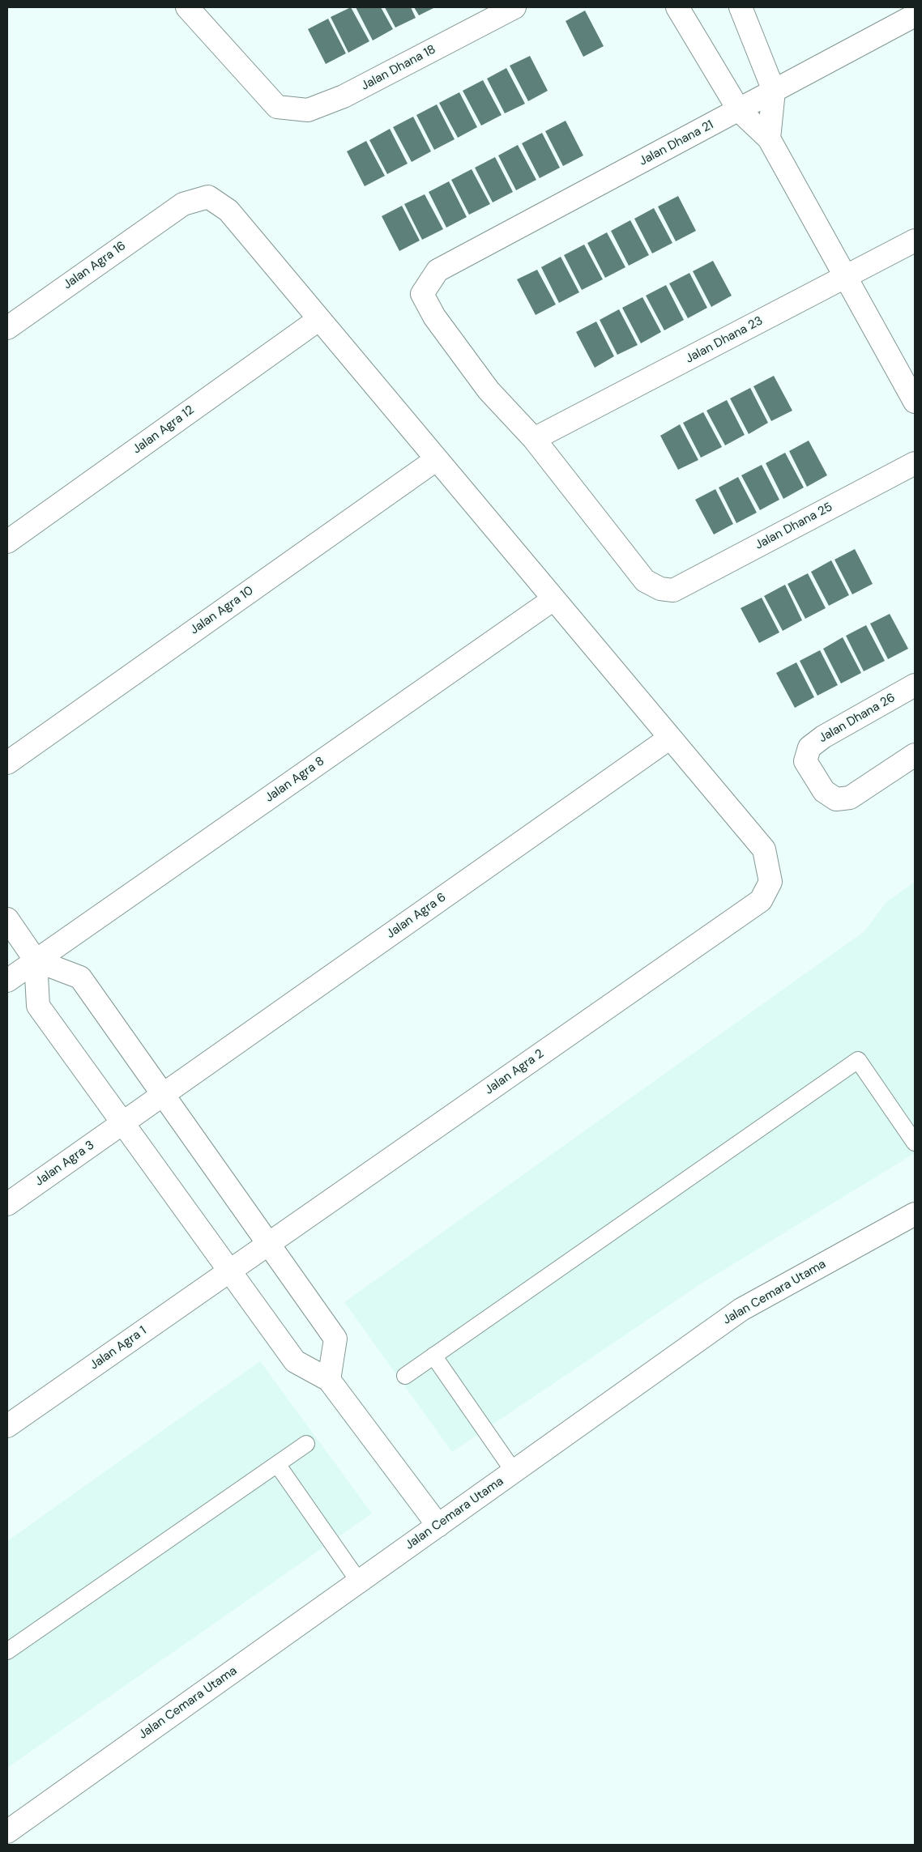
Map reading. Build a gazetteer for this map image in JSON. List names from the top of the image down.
{
  "streets": {
    "street": [
      "Jalan Dhana 18",
      "Jalan Dhana 21",
      "Jalan Agra 16",
      "Jalan Dhana 23",
      "Jalan Agra 12",
      "Jalan Dhana 25",
      "Jalan Agra 10",
      "Jalan Dhana 26",
      "Jalan Agra 8",
      "Jalan Agra 6",
      "Jalan Agra 2",
      "Jalan Agra 3",
      "Jalan Cemara Utama",
      "Jalan Agra 1"
    ]
  },
  "crossings": [
    ["Jalan Dhana 21", "Jalan Dhana 23"],
    ["Jalan Dhana 21", "Jalan Dhana 25"],
    ["Jalan Agra 16", "Jalan Agra 12"],
    ["Jalan Dhana 23", "Jalan Dhana 25"],
    ["Jalan Agra 6", "Jalan Agra 2"],
    ["Jalan Agra 6", "Jalan Agra 3"],
    ["Jalan Agra 2", "Jalan Agra 1"]
  ]
}
